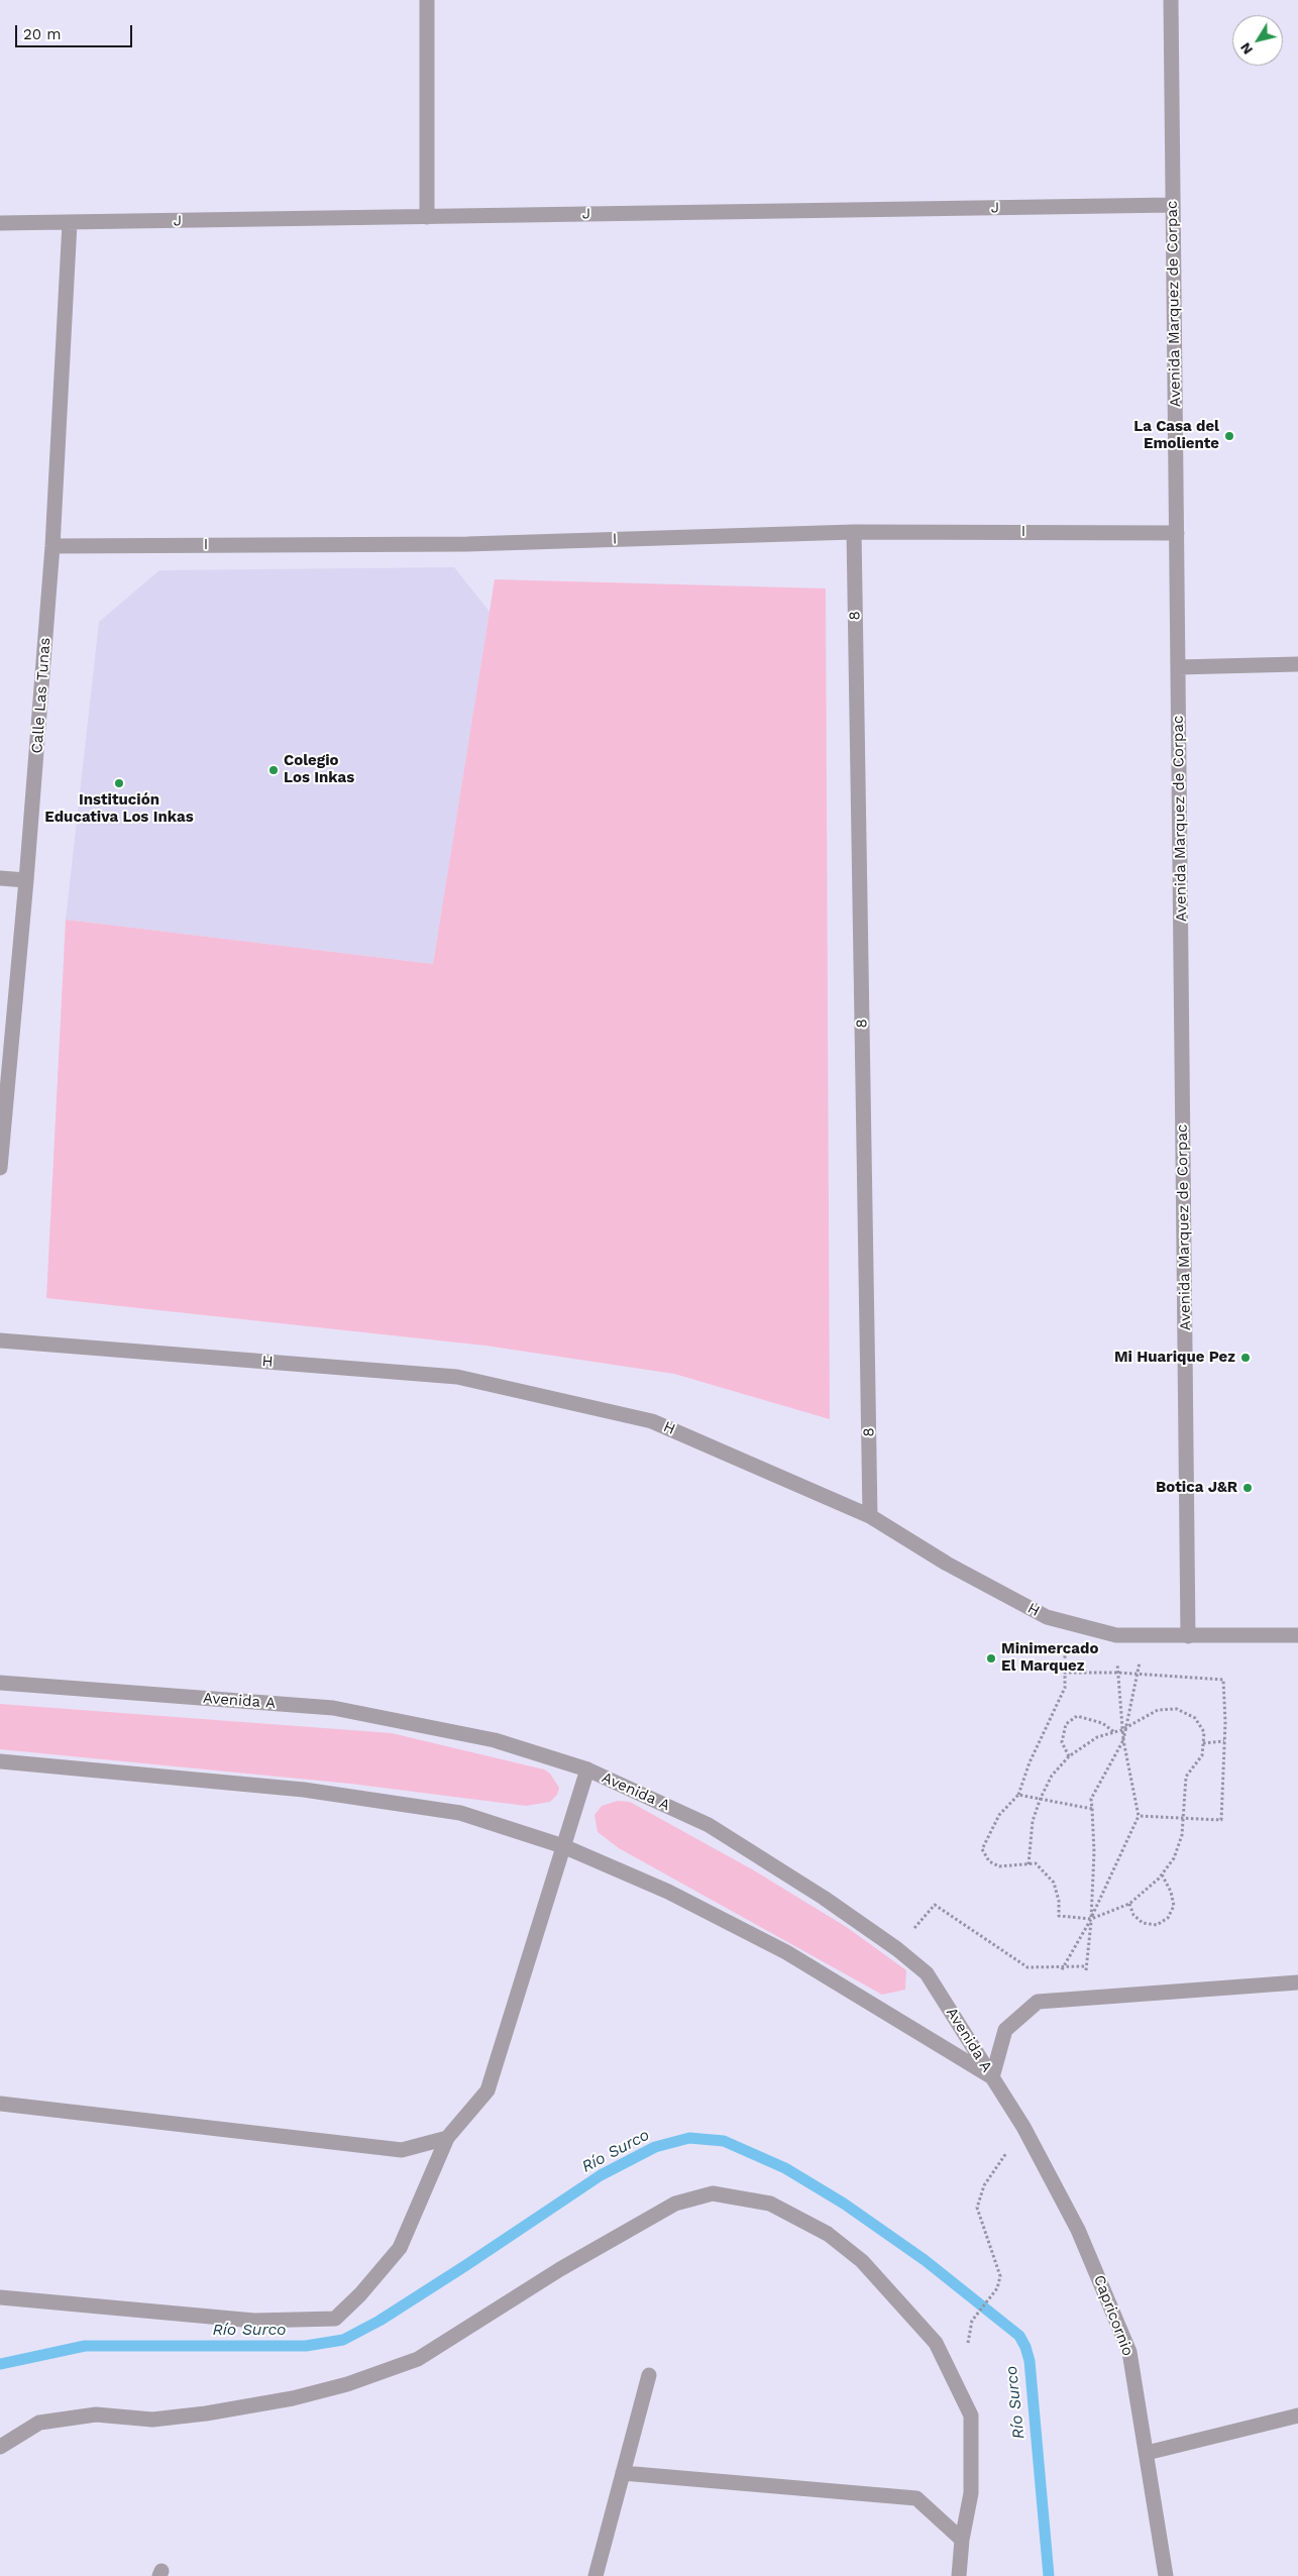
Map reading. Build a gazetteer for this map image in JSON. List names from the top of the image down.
{
  "streets": {
    "street": [
      "J",
      "Avenida Marquez de Corpac",
      "I",
      "8",
      "Calle Las Tunas",
      "H",
      "Avenida A",
      "Capricornio"
    ]
  },
  "crossings": [
    ["J", "Avenida Marquez de Corpac"],
    ["J", "Calle Las Tunas"],
    ["Avenida Marquez de Corpac", "I"],
    ["Avenida Marquez de Corpac", "H"],
    ["I", "8"],
    ["I", "Calle Las Tunas"],
    ["8", "H"],
    ["Avenida A", "Capricornio"]
  ],
  "water": ["Río Surco"],
  "places": [
    "La Casa del Emoliente",
    "Colegio Los Inkas",
    "Institución Educativa Los Inkas",
    "Mi Huarique Pez",
    "Botica J&R",
    "Minimercado El Marquez"
  ],
  "scale_bar": "20 m",
  "north": "bottom left"
}
